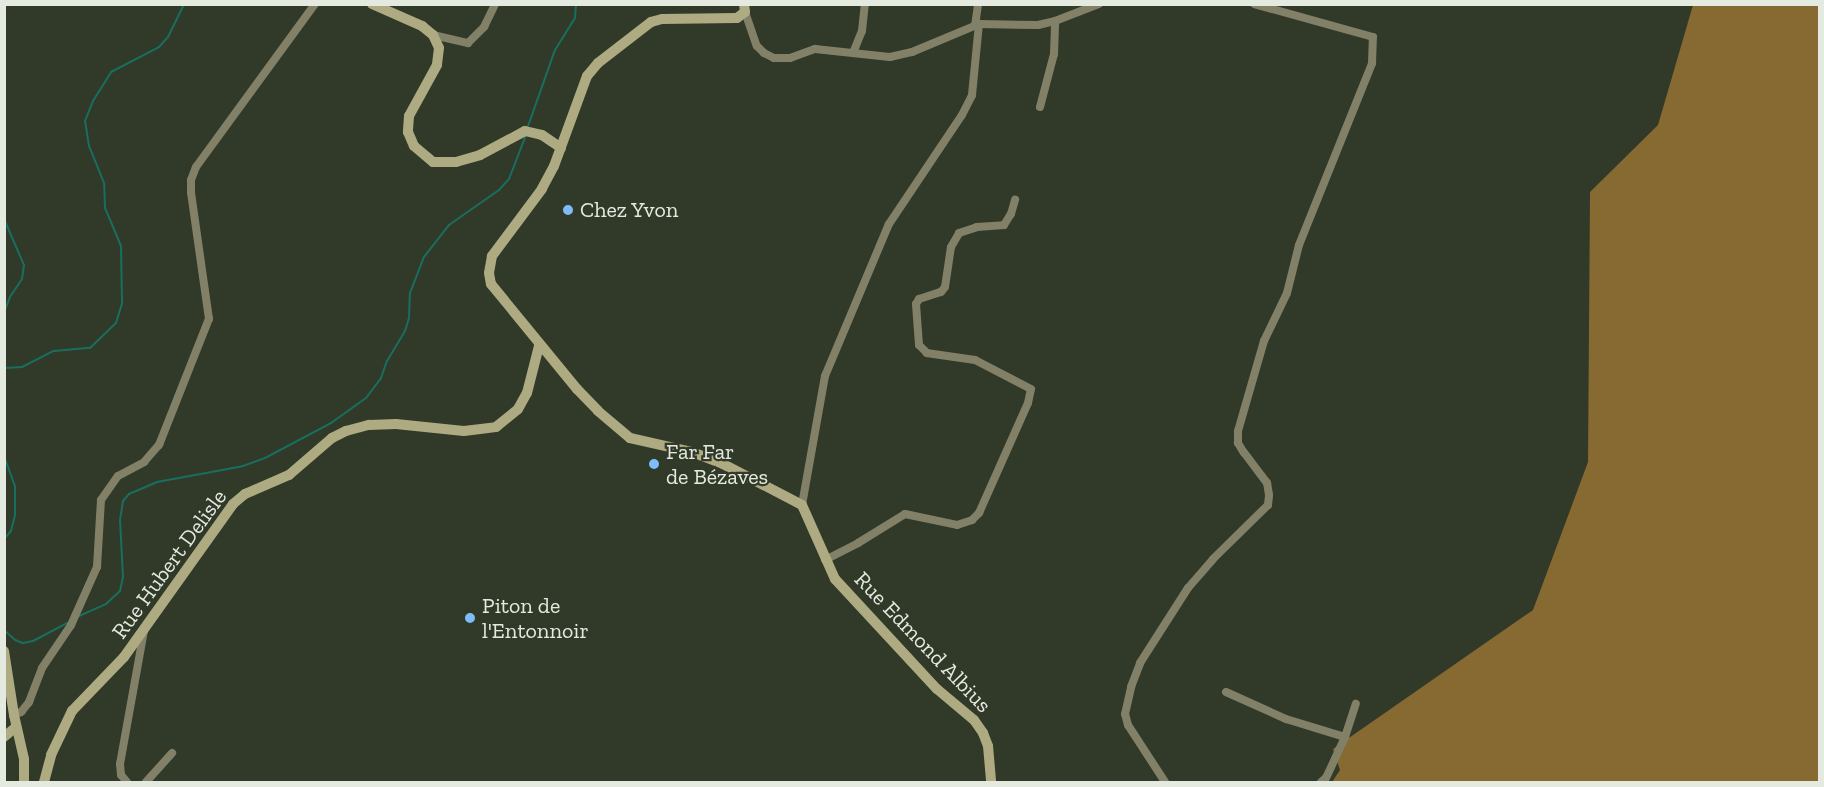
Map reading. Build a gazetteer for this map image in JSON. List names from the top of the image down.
{
  "streets": {
    "main road": ["Rue Hubert Delisle", "Rue Edmond Albius"]
  },
  "places": ["Chez Yvon", "Far Far de Bézaves", "Piton de l'Entonnoir"]
}
